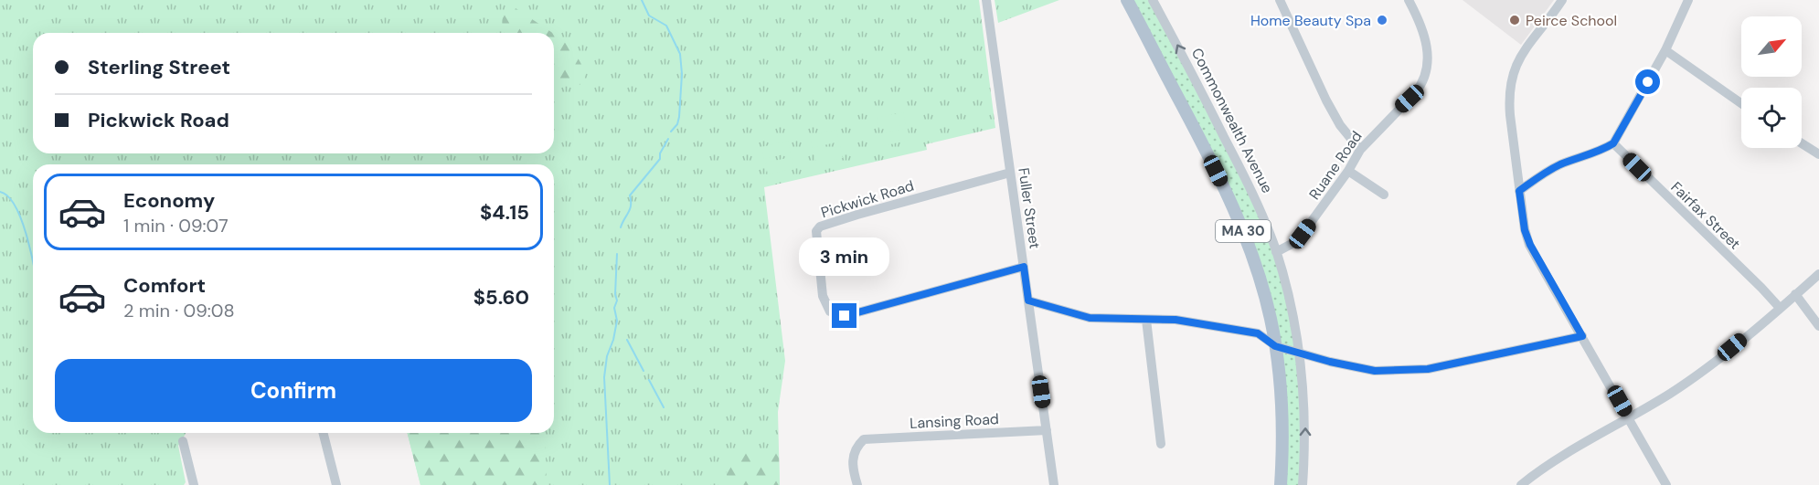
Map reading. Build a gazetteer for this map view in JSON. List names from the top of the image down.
{
  "streets": {
    "main road": ["MA 30"],
    "street": [
      "Commonwealth Avenue",
      "Ruane Road",
      "Pickwick Road",
      "Fuller Street",
      "Fairfax Street",
      "Lansing Road"
    ]
  },
  "crossings": [
    ["Commonwealth Avenue", "Ruane Road"],
    ["Pickwick Road", "Fuller Street"],
    ["Fuller Street", "Lansing Road"]
  ],
  "one_way": ["Commonwealth Avenue"],
  "places": ["Home Beauty Spa", "Peirce School"],
  "north": "top right",
  "page": {
    "banner": ["Sterling Street", "Pickwick Road"],
    "list": [
      {
        "name": "Economy",
        "note": "1 min · 09:07",
        "value": "$4.15"
      },
      {
        "name": "Comfort",
        "note": "2 min · 09:08",
        "value": "$5.60"
      }
    ],
    "bubble": "3 min",
    "buttons": "Confirm"
  }
}
